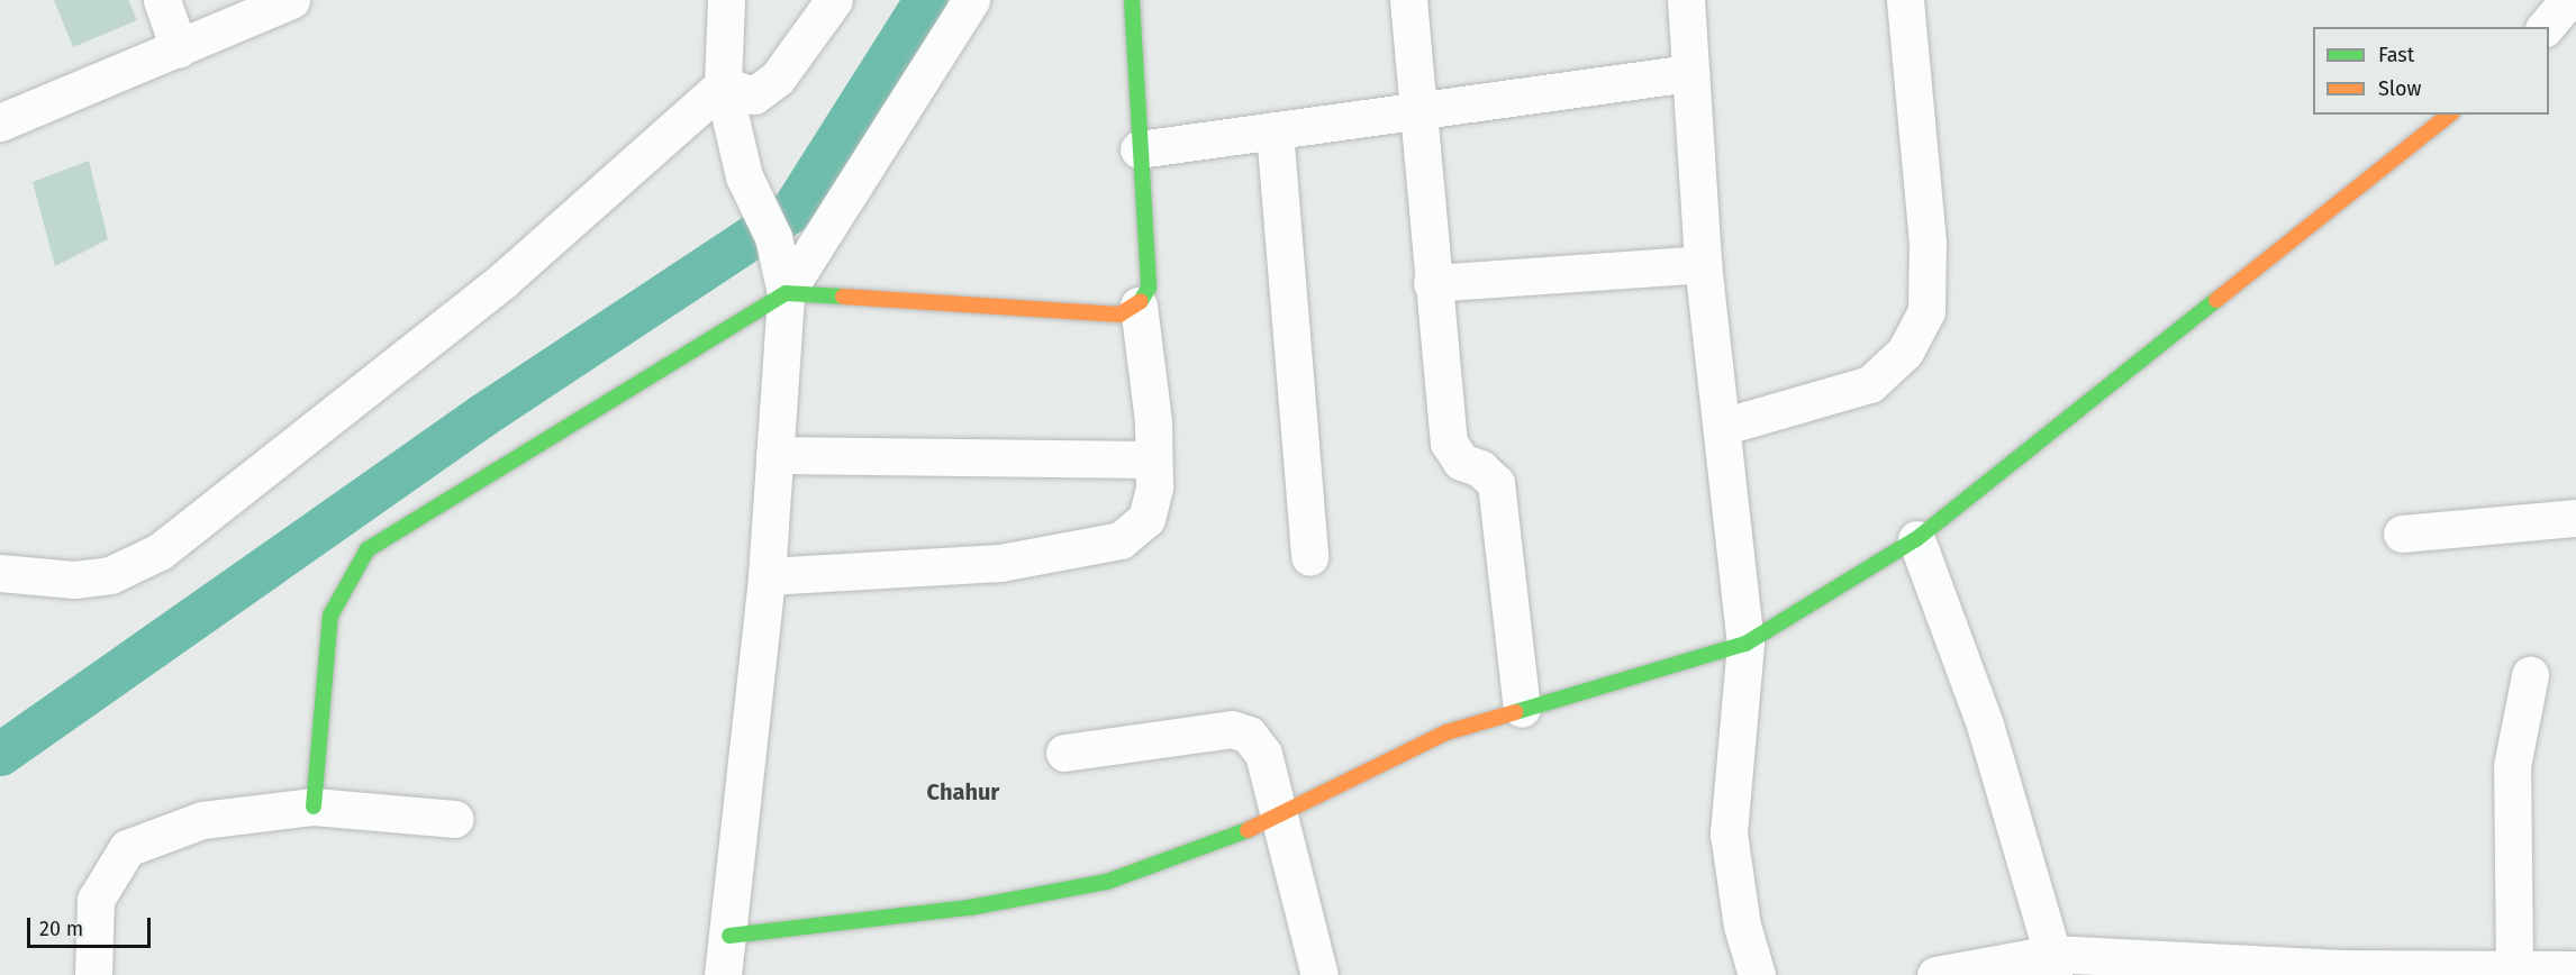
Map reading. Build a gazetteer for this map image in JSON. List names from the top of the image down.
{
  "districts": ["Chahur"],
  "legend": ["Fast", "Slow"],
  "scale_bar": "20 m"
}
